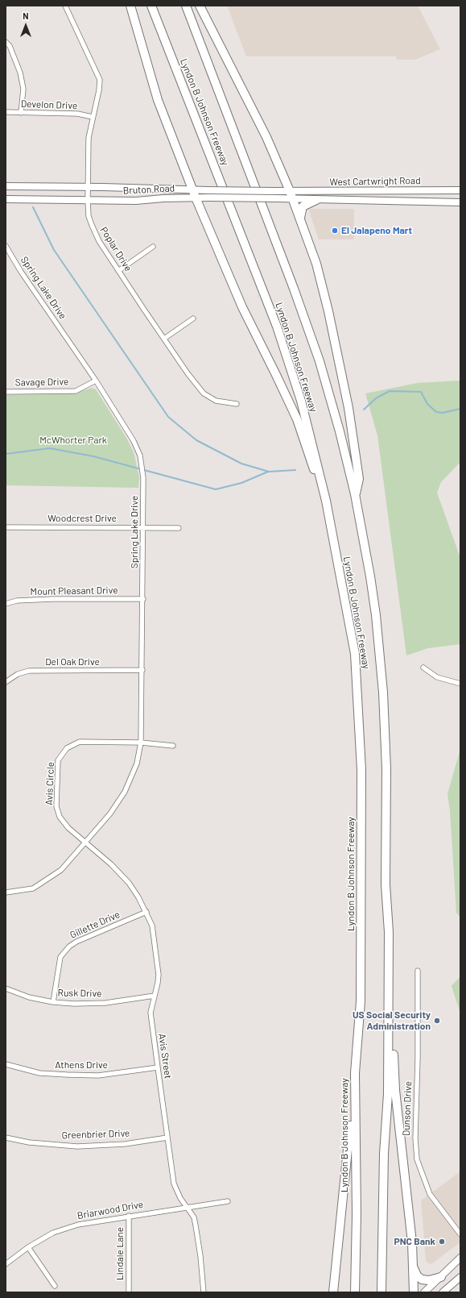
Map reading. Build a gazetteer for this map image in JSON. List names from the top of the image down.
{
  "streets": {
    "highway": ["Lyndon B Johnson Freeway"],
    "main road": ["West Cartwright Road", "Bruton Road"],
    "street": [
      "Develon Drive",
      "Poplar Drive",
      "Spring Lake Drive",
      "Savage Drive",
      "Woodcrest Drive",
      "Mount Pleasant Drive",
      "Del Oak Drive",
      "Avis Circle",
      "Gillette Drive",
      "Rusk Drive",
      "Avis Street",
      "Athens Drive",
      "Dunson Drive",
      "Greenbrier Drive",
      "Briarwood Drive",
      "Lindale Lane"
    ]
  },
  "crossings": [
    ["Develon Drive", "Poplar Drive"],
    ["West Cartwright Road", "Bruton Road"],
    ["Bruton Road", "Poplar Drive"],
    ["Spring Lake Drive", "Savage Drive"],
    ["Spring Lake Drive", "Woodcrest Drive"],
    ["Spring Lake Drive", "Mount Pleasant Drive"],
    ["Spring Lake Drive", "Del Oak Drive"],
    ["Spring Lake Drive", "Avis Circle"],
    ["Spring Lake Drive", "Avis Street"],
    ["Avis Circle", "Avis Street"],
    ["Gillette Drive", "Rusk Drive"],
    ["Gillette Drive", "Avis Street"],
    ["Rusk Drive", "Avis Street"],
    ["Avis Street", "Athens Drive"],
    ["Avis Street", "Greenbrier Drive"],
    ["Avis Street", "Briarwood Drive"],
    ["Briarwood Drive", "Lindale Lane"]
  ],
  "parks": ["McWhorter Park"],
  "places": ["El Jalapeno Mart", "US Social Security Administration", "PNC Bank"],
  "north": "top"
}
